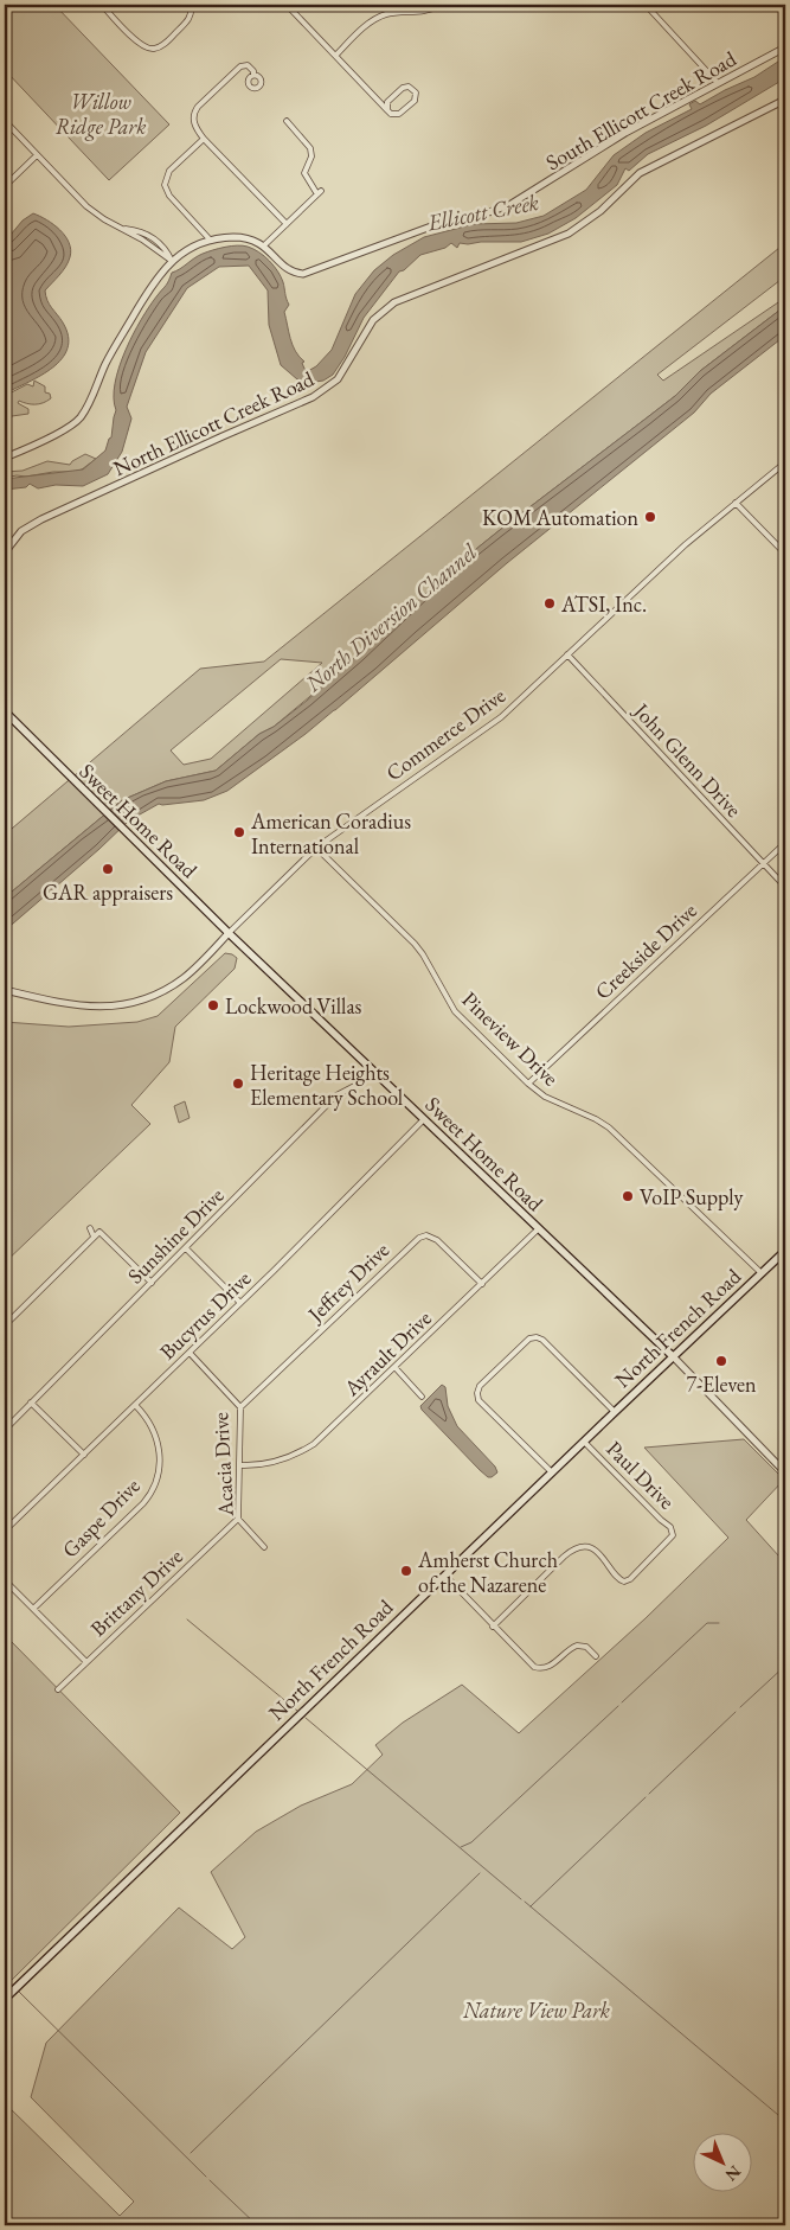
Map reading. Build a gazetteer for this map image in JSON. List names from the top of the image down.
{
  "streets": {
    "main road": ["Sweet Home Road", "North French Road"],
    "street": [
      "South Ellicott Creek Road",
      "North Ellicott Creek Road",
      "Commerce Drive",
      "John Glenn Drive",
      "Creekside Drive",
      "Pineview Drive",
      "Sunshine Drive",
      "Jeffrey Drive",
      "Bucyrus Drive",
      "Ayrault Drive",
      "Acacia Drive",
      "Paul Drive",
      "Gaspe Drive",
      "Brittany Drive"
    ]
  },
  "crossings": [
    ["Commerce Drive", "John Glenn Drive"],
    ["Commerce Drive", "Sweet Home Road"],
    ["Commerce Drive", "Pineview Drive"],
    ["John Glenn Drive", "Creekside Drive"],
    ["Sweet Home Road", "Sunshine Drive"],
    ["Sweet Home Road", "Bucyrus Drive"],
    ["Sweet Home Road", "North French Road"],
    ["Sweet Home Road", "Ayrault Drive"],
    ["Creekside Drive", "Pineview Drive"],
    ["Pineview Drive", "North French Road"],
    ["Jeffrey Drive", "Ayrault Drive"],
    ["Jeffrey Drive", "Acacia Drive"],
    ["Bucyrus Drive", "Acacia Drive"],
    ["Bucyrus Drive", "Gaspe Drive"],
    ["North French Road", "Paul Drive"],
    ["Ayrault Drive", "Acacia Drive"],
    ["Acacia Drive", "Brittany Drive"]
  ],
  "water": ["Ellicott Creek", "North Diversion Channel"],
  "parks": ["Willow Ridge Park", "Nature View Park"],
  "places": [
    "KOM Automation",
    "ATSI, Inc.",
    "American Coradius International",
    "GAR appraisers",
    "Lockwood Villas",
    "Heritage Heights Elementary School",
    "VoIP Supply",
    "7-Eleven",
    "Amherst Church of the Nazarene"
  ],
  "north": "bottom right"
}
